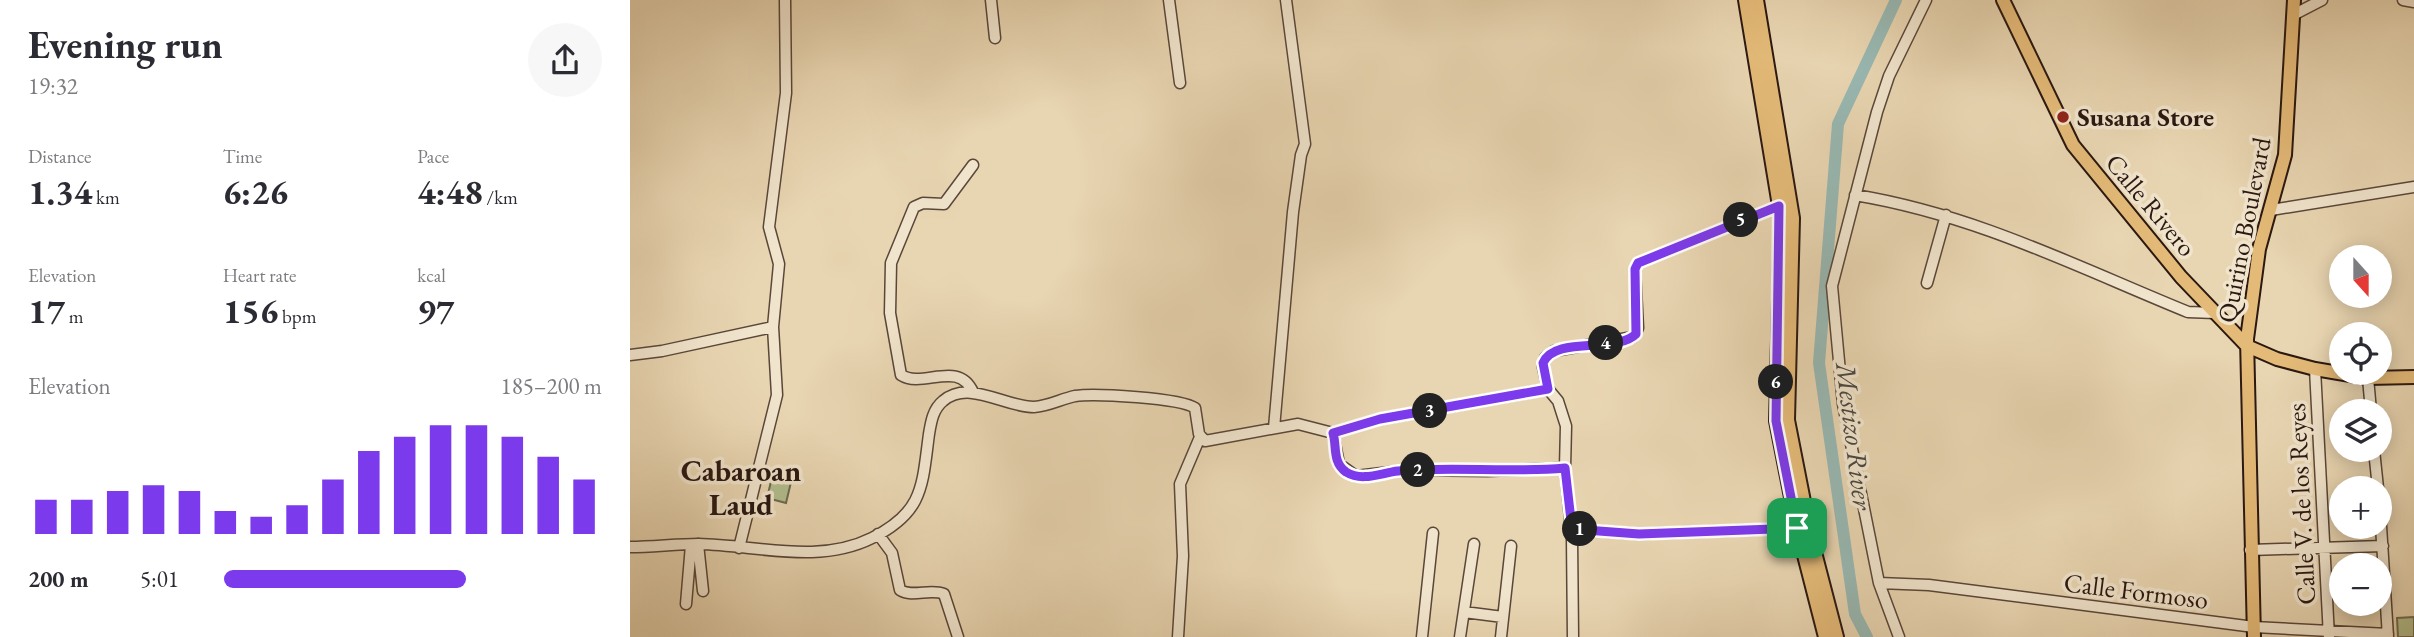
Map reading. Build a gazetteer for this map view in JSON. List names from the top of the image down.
{
  "streets": {
    "main road": ["Calle Rivero", "Quirino Boulevard"],
    "street": ["Calle V. de los Reyes", "Calle Formoso"]
  },
  "crossings": [
    ["Calle Rivero", "Quirino Boulevard"],
    ["Calle Rivero", "Calle V. de los Reyes"],
    ["Quirino Boulevard", "Calle Formoso"],
    ["Calle V. de los Reyes", "Calle Formoso"]
  ],
  "districts": ["Cabaroan Laud"],
  "water": ["Mestizo River"],
  "places": ["Susana Store"],
  "north": "bottom",
  "page": {
    "heading": ["Evening run", "19:32"],
    "stats": [
      ["Distance", "1.34 km"],
      ["Time", "6:26"],
      ["Pace", "4:48 /km"],
      ["Elevation", "17 m"],
      ["Heart rate", "156 bpm"],
      ["kcal", "97"]
    ],
    "pins": [
      "5",
      "4",
      "6",
      "3",
      "2",
      "1"
    ],
    "map_buttons": ["+", "−"],
    "chart": ["Elevation", "185–200 m"],
    "list": [
      {
        "name": "200 m",
        "note": "5:01"
      }
    ]
  }
}
